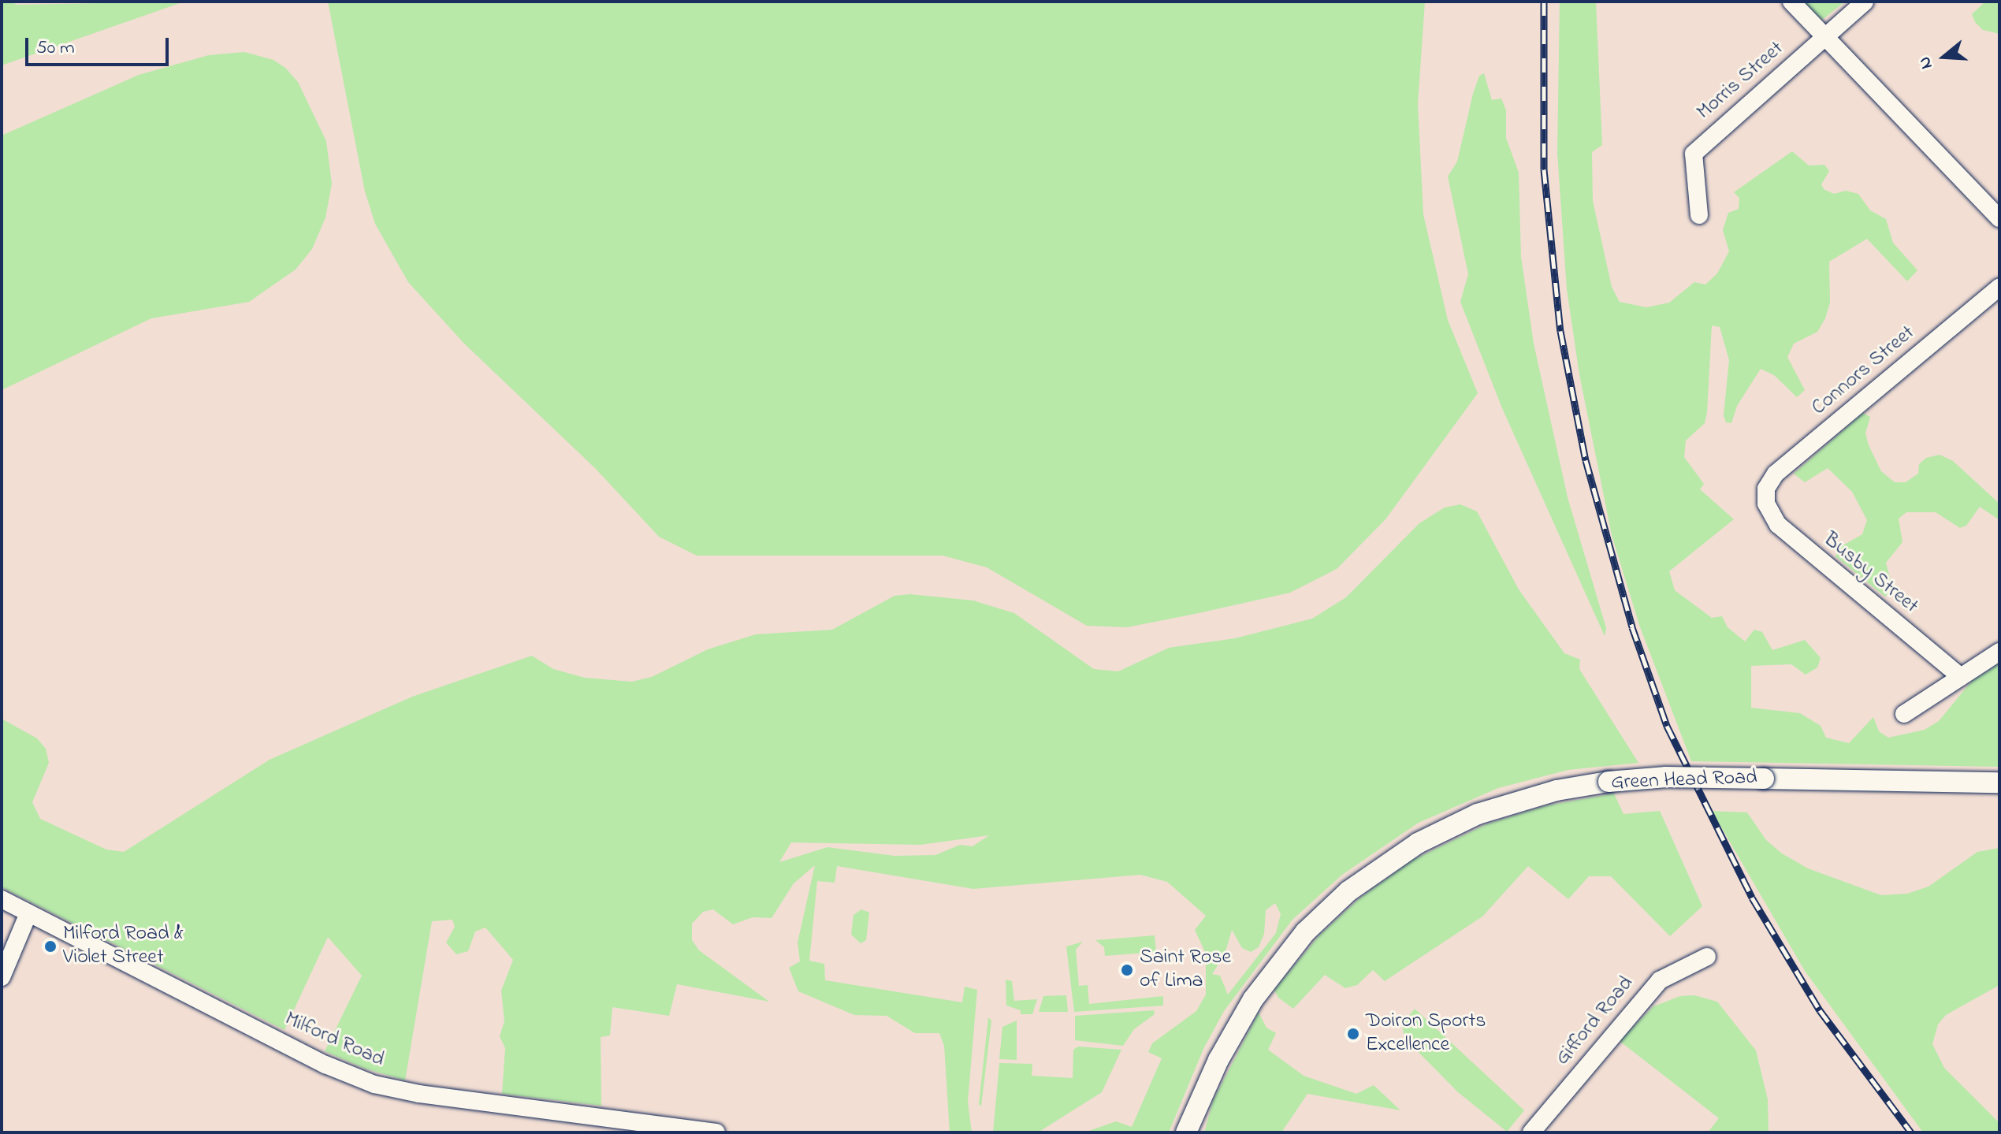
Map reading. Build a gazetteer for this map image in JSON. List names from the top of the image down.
{
  "streets": {
    "street": [
      "Morris Street",
      "Connors Street",
      "Busby Street",
      "Green Head Road",
      "Gifford Road",
      "Milford Road"
    ]
  },
  "crossings": [
    ["Connors Street", "Busby Street"]
  ],
  "places": ["Milford Road & Violet Street", "Saint Rose of Lima", "Doiron Sports Excellence"],
  "scale_bar": "50 m",
  "north": "left"
}
